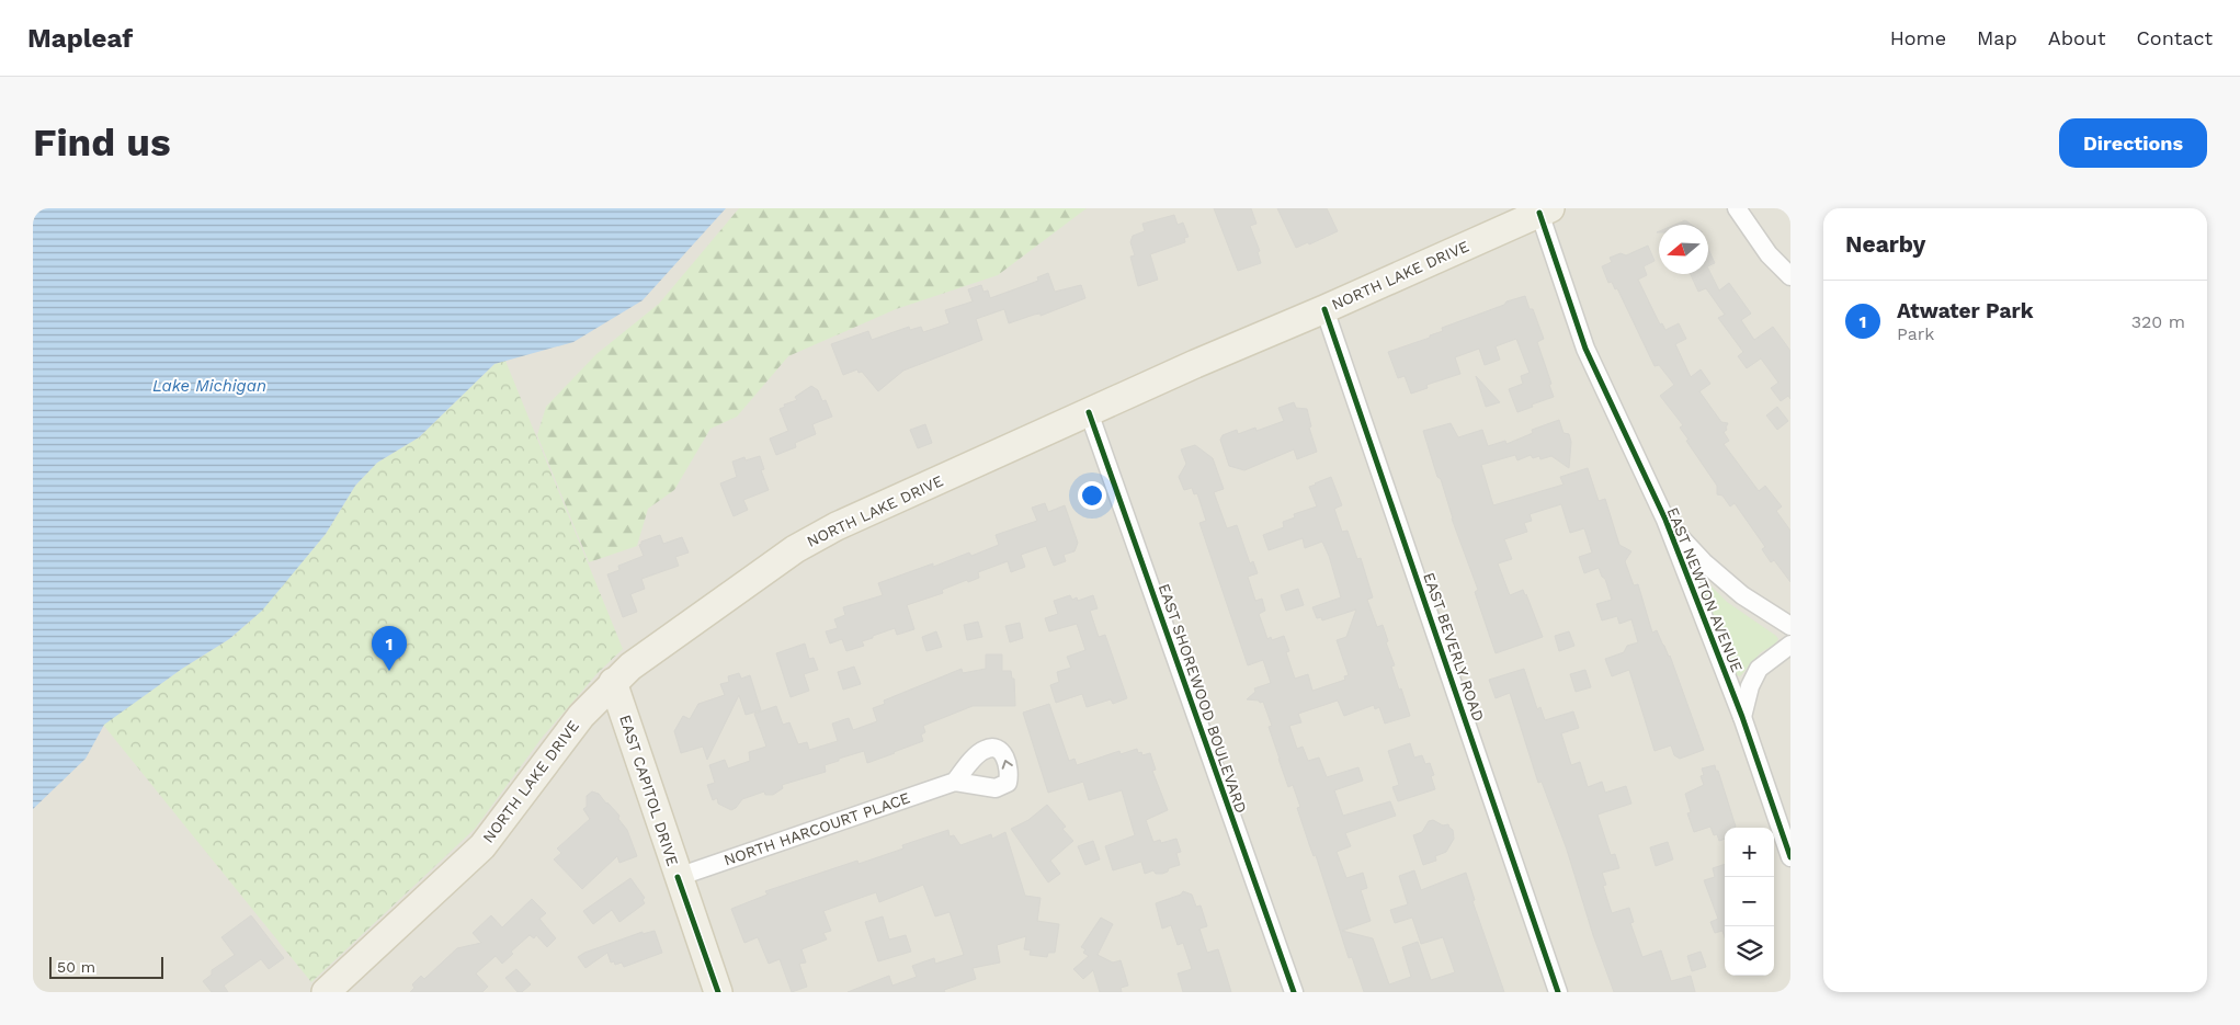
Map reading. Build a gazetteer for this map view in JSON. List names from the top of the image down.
{
  "streets": {
    "main road": ["NORTH LAKE DRIVE", "EAST CAPITOL DRIVE"],
    "street": [
      "EAST NEWTON AVENUE",
      "EAST BEVERLY ROAD",
      "EAST SHOREWOOD BOULEVARD",
      "NORTH HARCOURT PLACE"
    ]
  },
  "crossings": [
    ["NORTH LAKE DRIVE", "EAST NEWTON AVENUE"],
    ["NORTH LAKE DRIVE", "EAST BEVERLY ROAD"],
    ["NORTH LAKE DRIVE", "EAST SHOREWOOD BOULEVARD"],
    ["NORTH LAKE DRIVE", "EAST CAPITOL DRIVE"],
    ["EAST CAPITOL DRIVE", "NORTH HARCOURT PLACE"]
  ],
  "water": ["Lake Michigan"],
  "scale_bar": "50 m",
  "north": "left",
  "page": {
    "header": "Mapleaf",
    "nav": [
      "Home",
      "Map",
      "About",
      "Contact"
    ],
    "buttons": "Directions",
    "title": "Find us",
    "heading": "Nearby",
    "list": [
      {
        "mark": "1",
        "name": "Atwater Park",
        "note": "Park",
        "value": "320 m"
      }
    ],
    "pins": "1",
    "map_buttons": ["+", "−"],
    "scale": "50 m"
  }
}
